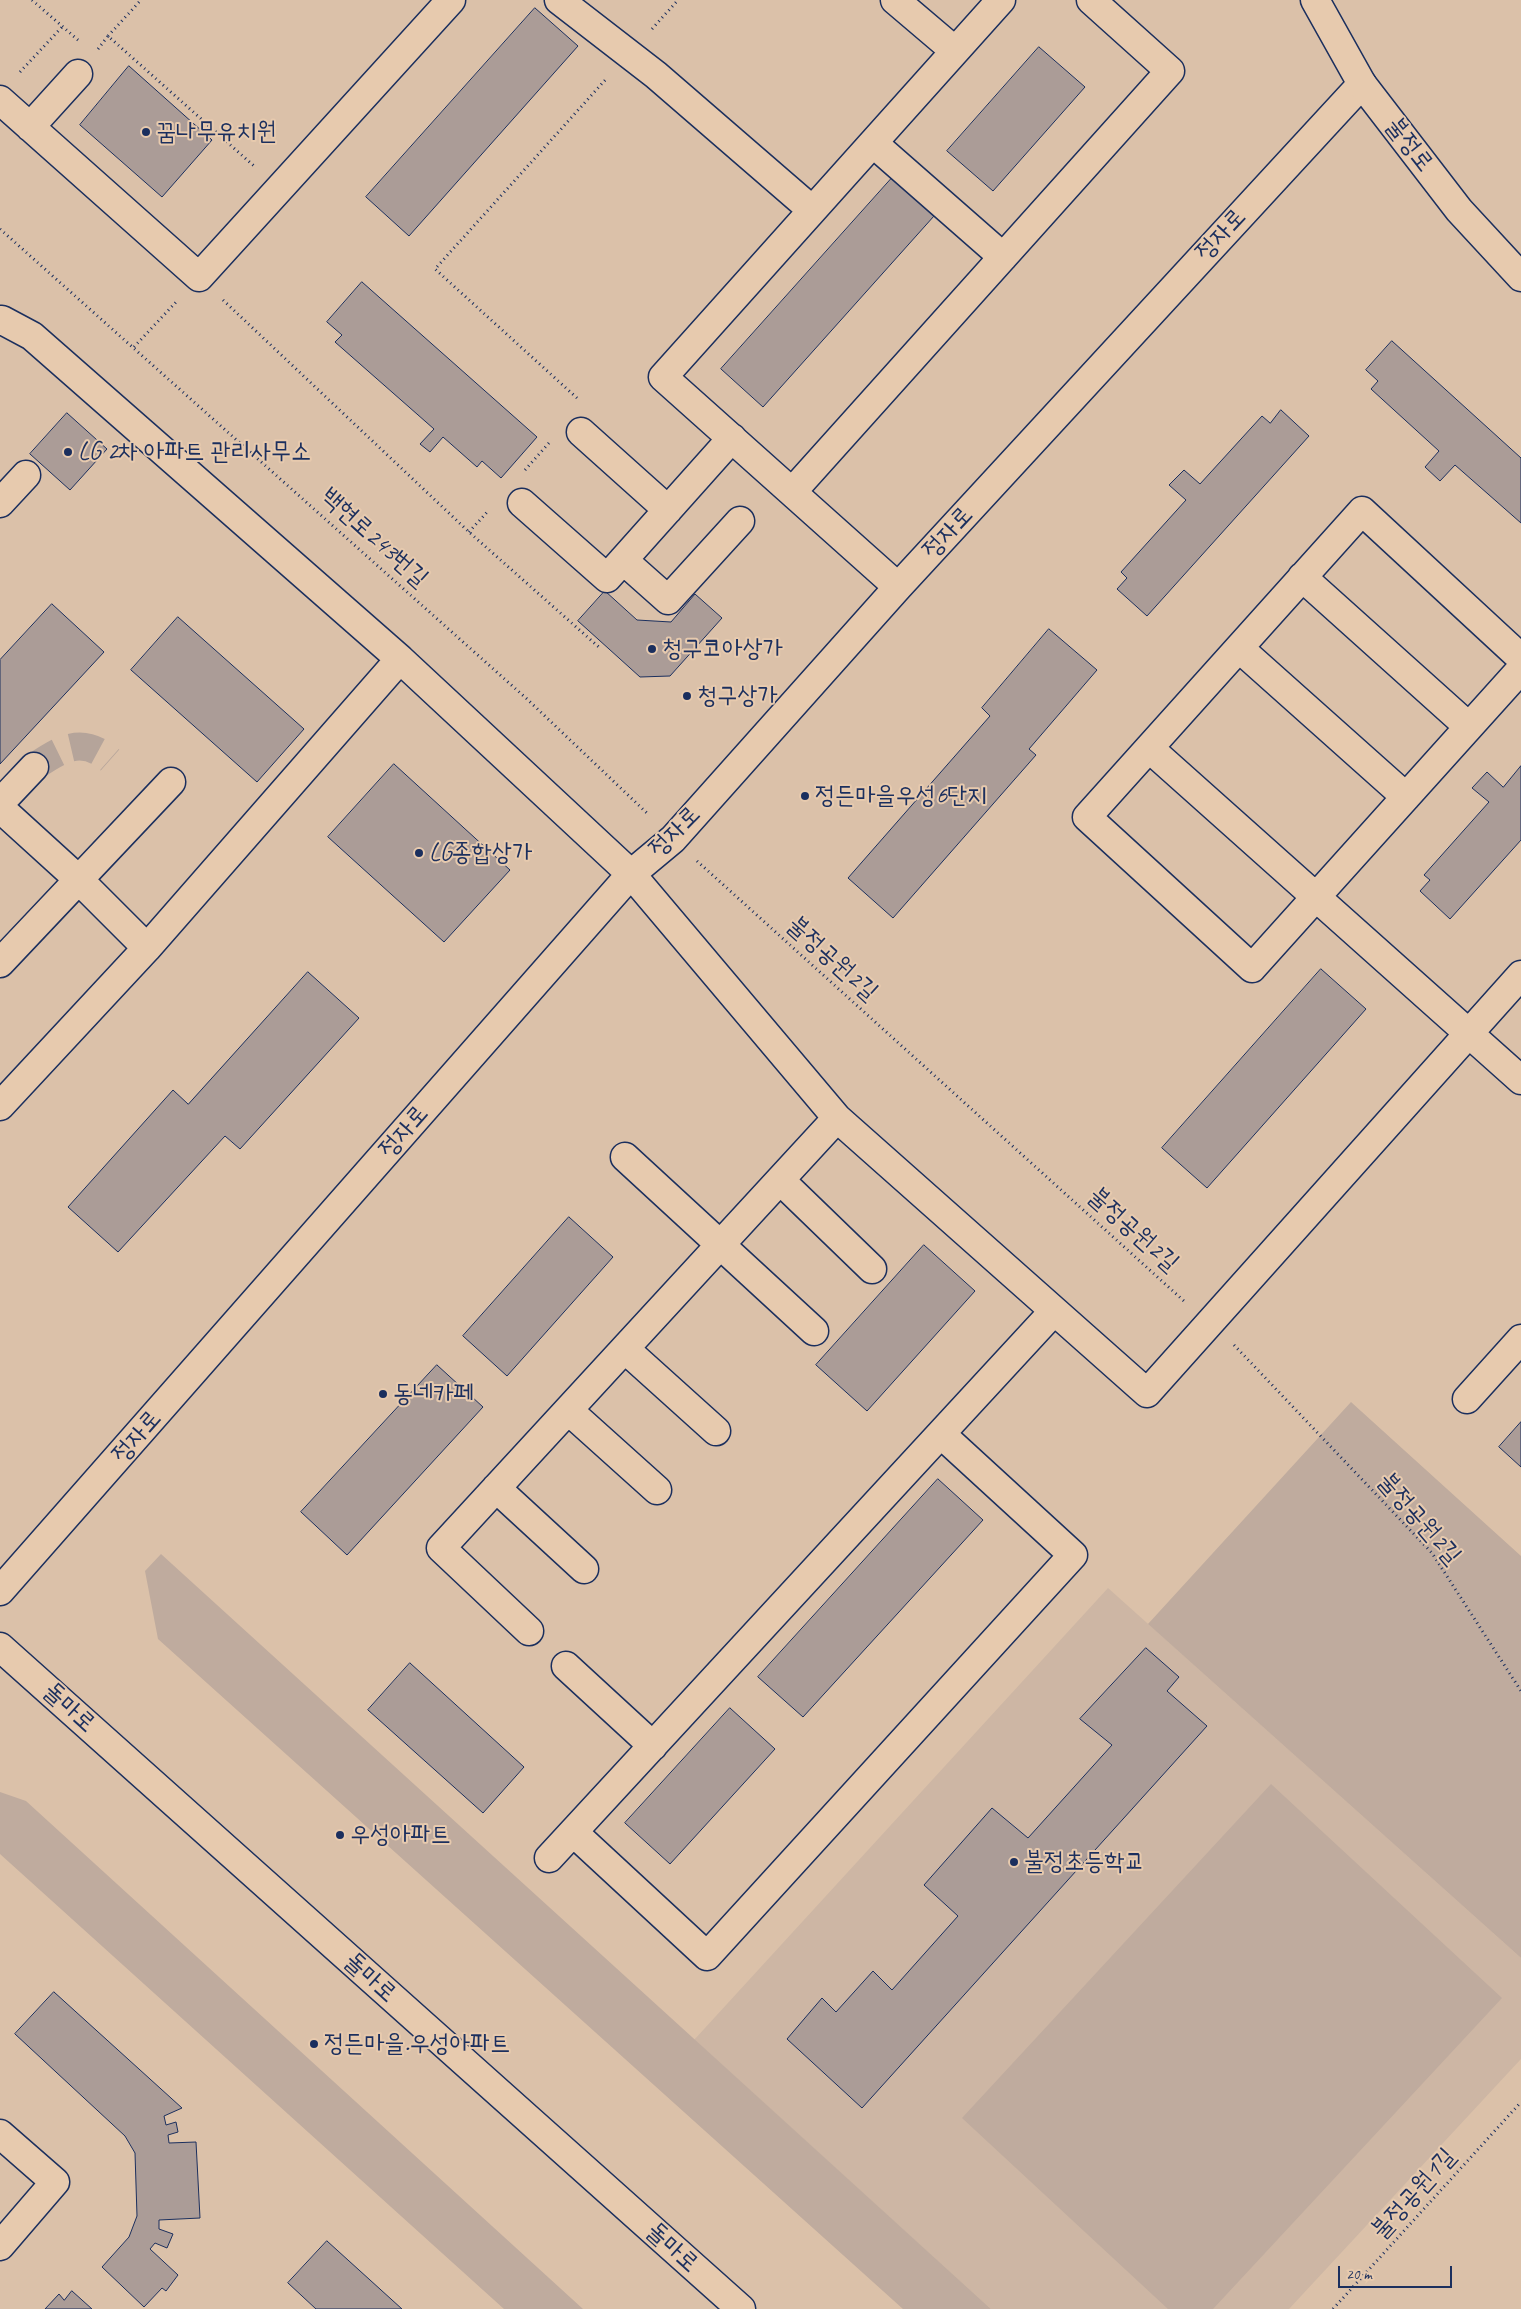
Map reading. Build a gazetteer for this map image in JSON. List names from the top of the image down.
{
  "streets": {
    "street": ["불정로", "정자로", "돌마로"],
    "path": ["백현로243번길", "불정공원2길", "불정공원1길"]
  },
  "crossings": [
    ["불정로", "정자로"],
    ["정자로", "백현로243번길"],
    ["정자로", "불정공원2길"],
    ["백현로243번길", "불정공원2길"]
  ],
  "places": [
    "꿈나무유치원",
    "LG 2차 아파트 관리사무소",
    "청구코아상가",
    "청구상가",
    "정든마을우성6단지",
    "LG종합상가",
    "동네카페",
    "우성아파트",
    "불정초등학교",
    "정든마을.우성아파트"
  ],
  "scale_bar": "20 m"
}
